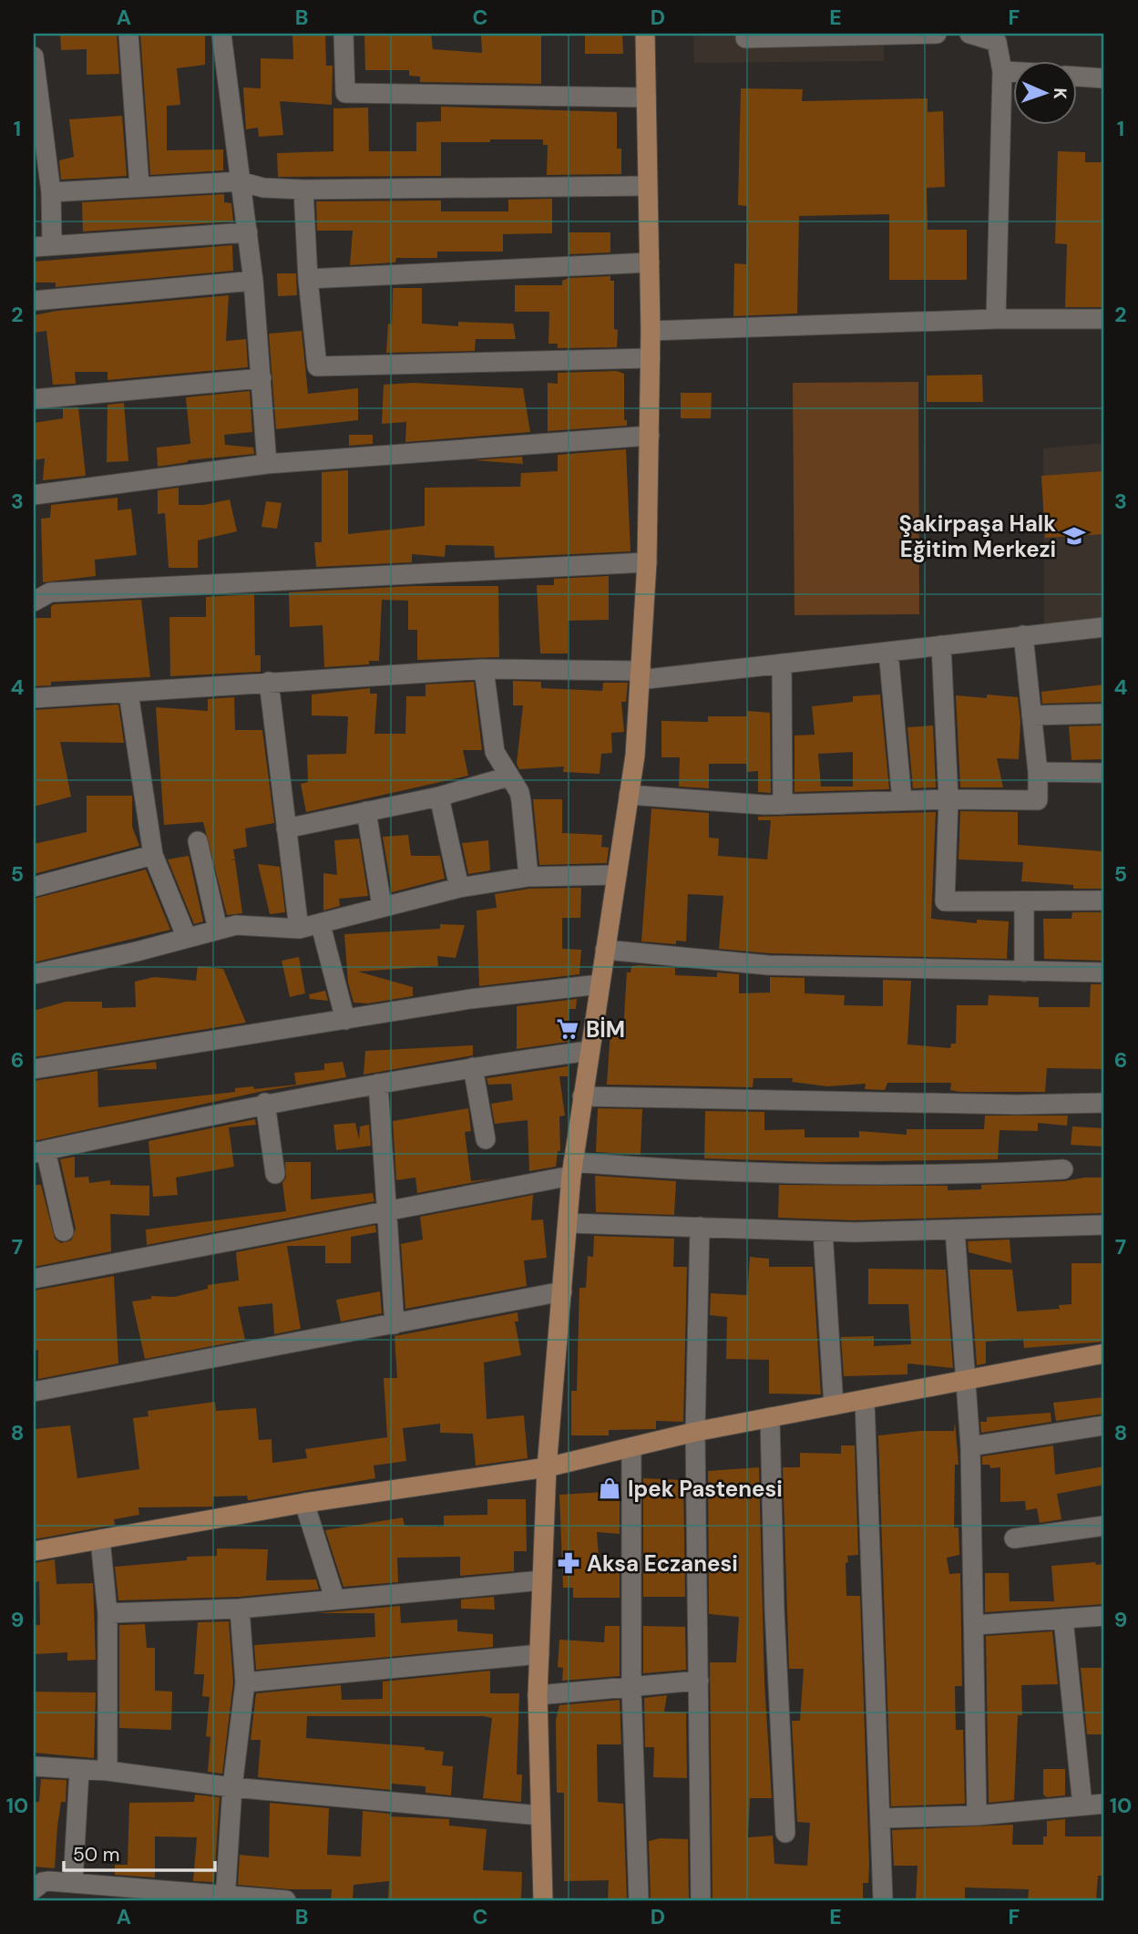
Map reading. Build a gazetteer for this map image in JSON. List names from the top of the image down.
{
  "places": {
    "school or university": ["Şakirpaşa Halk Eğitim Merkezi"],
    "supermarket": ["BİM"],
    "shop": ["Ipek Pastenesi"],
    "pharmacy": ["Aksa Eczanesi"]
  },
  "scale_bar": "50 m",
  "north": "right",
  "grid": {
    "columns": [
      "A",
      "B",
      "C",
      "D",
      "E",
      "F"
    ],
    "rows": [
      "1",
      "2",
      "3",
      "4",
      "5",
      "6",
      "7",
      "8",
      "9",
      "10"
    ]
  }
}
